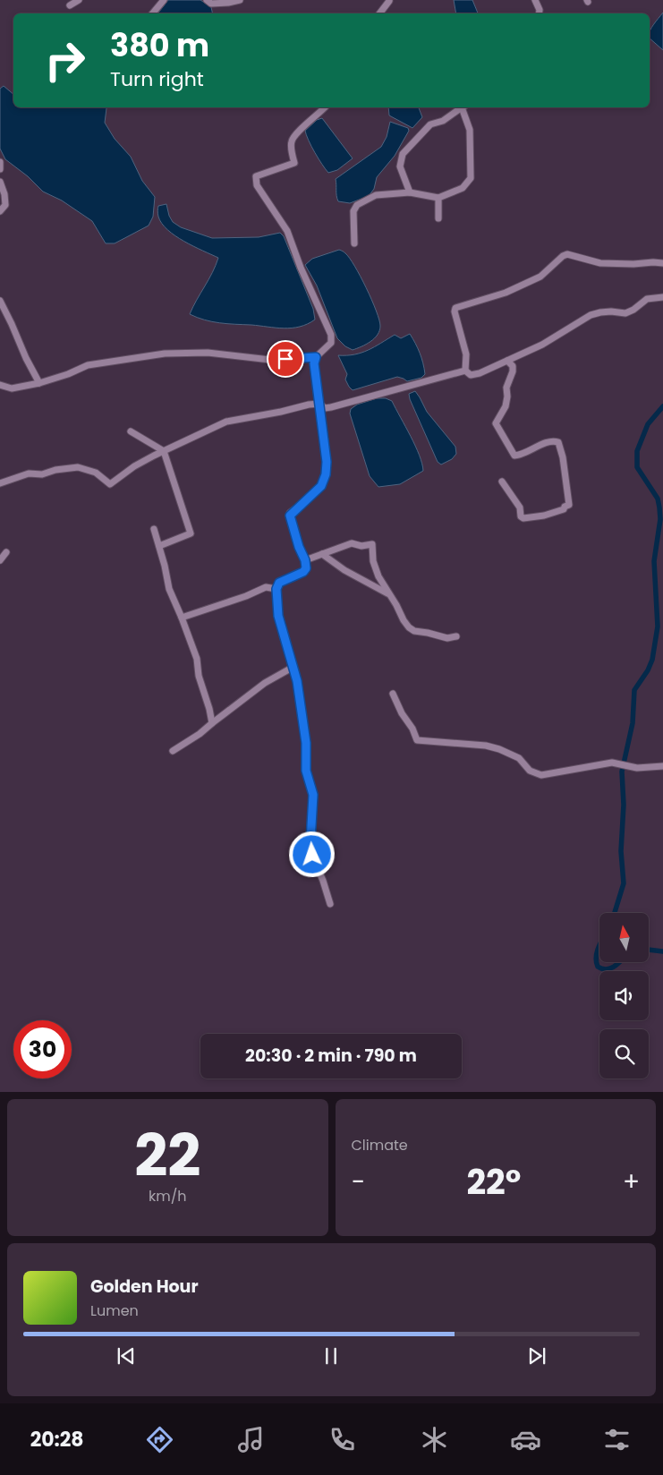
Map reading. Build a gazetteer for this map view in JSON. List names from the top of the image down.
{
  "north": "top",
  "page": {
    "turn": ["380 m", "Turn right"],
    "limit": "30",
    "trip": "20:30 · 2 min · 790 m",
    "tile": [
      ["22", "km/h"],
      "Climate"
    ],
    "heat": ["−", "22°", "+"],
    "song": ["Golden Hour", "Lumen"],
    "tabs": "20:28"
  }
}
